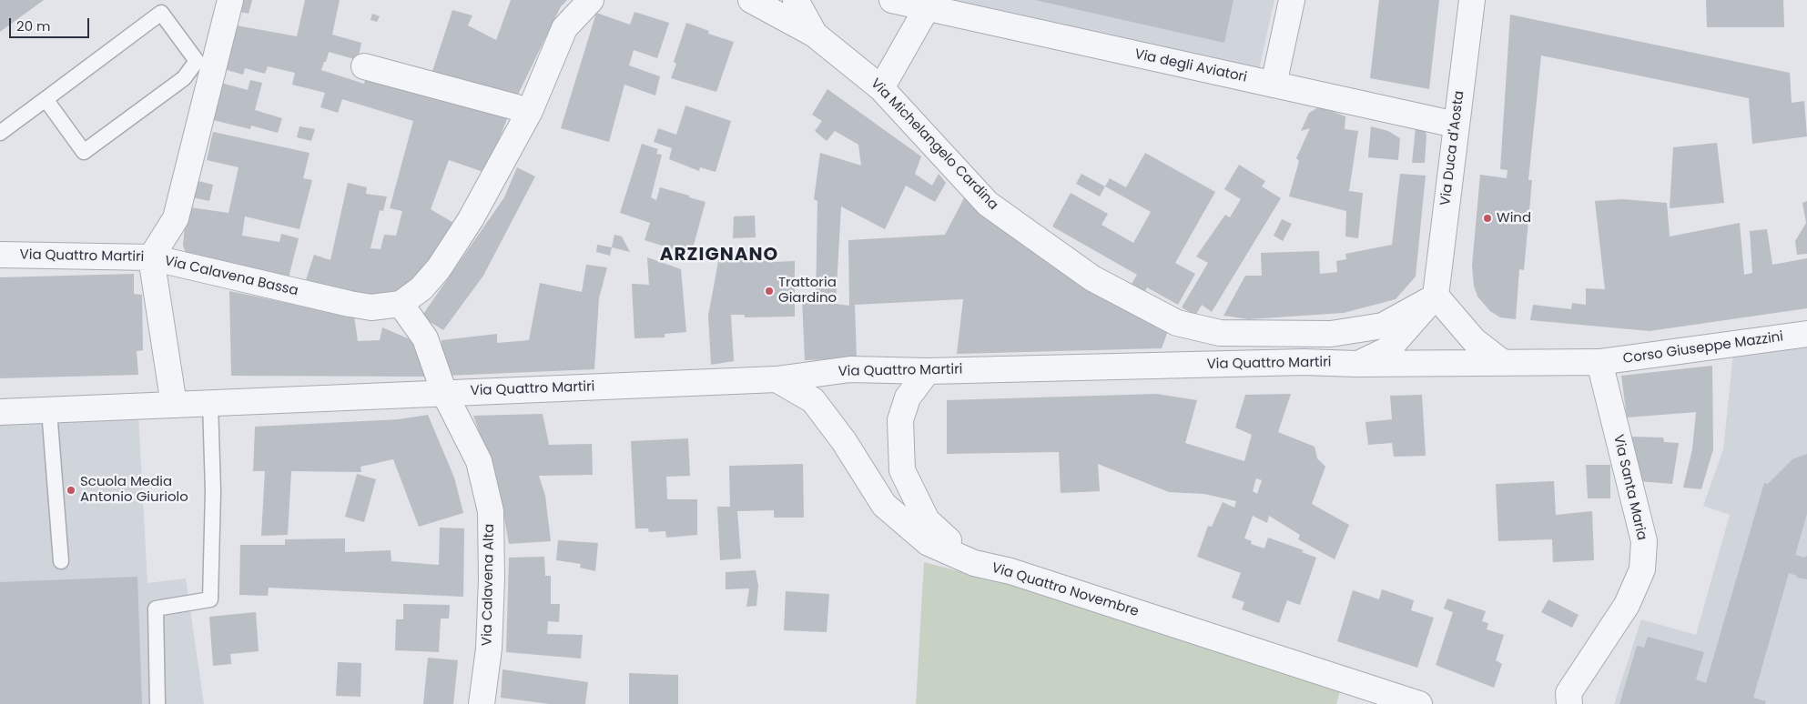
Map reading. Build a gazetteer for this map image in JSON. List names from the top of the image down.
{
  "streets": {
    "street": [
      "Via degli Aviatori",
      "Via Michelangelo Cardina",
      "Via Duca d'Aosta",
      "Via Quattro Martiri",
      "Via Calavena Bassa",
      "Corso Giuseppe Mazzini",
      "Via Santa Maria",
      "Via Calavena Alta",
      "Via Quattro Novembre"
    ]
  },
  "crossings": [
    ["Via degli Aviatori", "Via Michelangelo Cardina"],
    ["Via degli Aviatori", "Via Duca d'Aosta"],
    ["Via Michelangelo Cardina", "Via Duca d'Aosta"],
    ["Via Quattro Martiri", "Via Calavena Bassa"],
    ["Via Quattro Martiri", "Corso Giuseppe Mazzini"],
    ["Via Quattro Martiri", "Via Santa Maria"],
    ["Via Quattro Martiri", "Via Calavena Alta"],
    ["Via Quattro Martiri", "Via Quattro Novembre"],
    ["Corso Giuseppe Mazzini", "Via Santa Maria"]
  ],
  "districts": ["ARZIGNANO"],
  "places": ["Wind", "Trattoria Giardino", "Scuola Media Antonio Giuriolo"],
  "scale_bar": "20 m"
}
